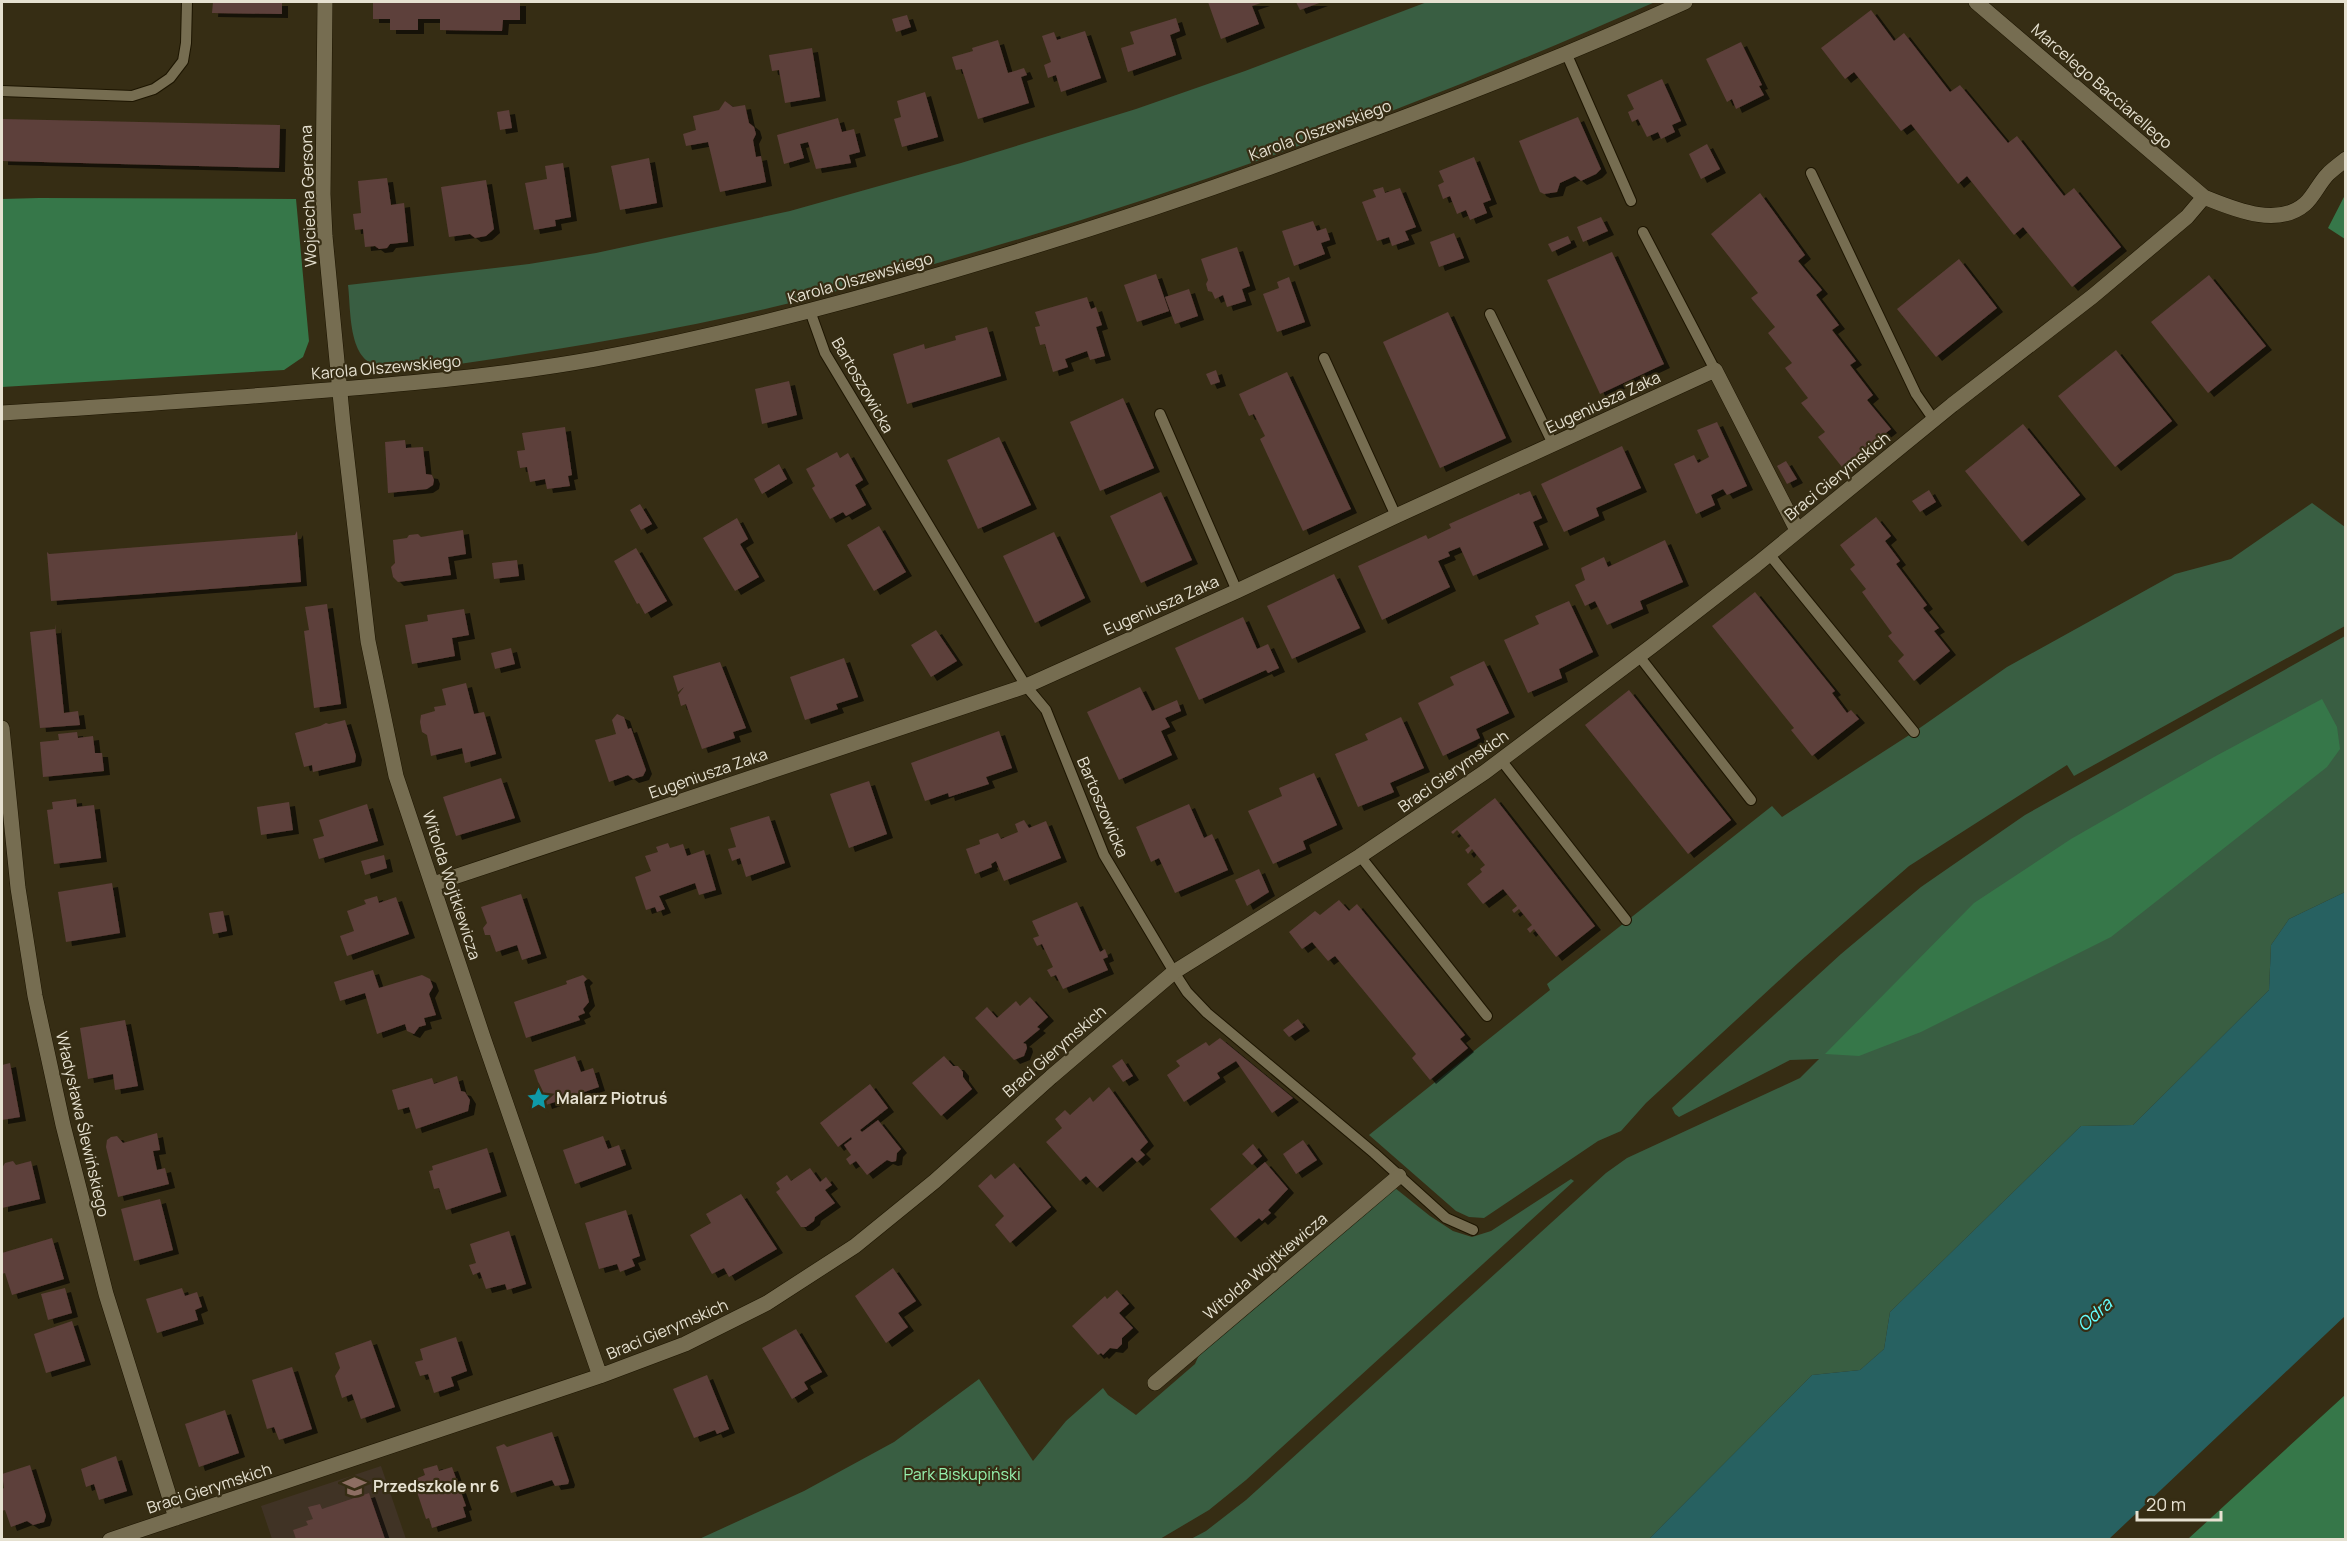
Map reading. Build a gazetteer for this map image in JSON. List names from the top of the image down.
{
  "streets": {
    "street": [
      "Marcelego Bacciarellego",
      "Karola Olszewskiego",
      "Wojciecha Gersona",
      "Eugeniusza Zaka",
      "Braci Gierymskich",
      "Witolda Wojtkiewicza",
      "Władysława Ślewińskiego"
    ],
    "lane": ["Bartoszowicka"]
  },
  "crossings": [
    ["Marcelego Bacciarellego", "Braci Gierymskich"],
    ["Karola Olszewskiego", "Wojciecha Gersona"],
    ["Karola Olszewskiego", "Bartoszowicka"],
    ["Karola Olszewskiego", "Witolda Wojtkiewicza"],
    ["Wojciecha Gersona", "Witolda Wojtkiewicza"],
    ["Bartoszowicka", "Eugeniusza Zaka"],
    ["Bartoszowicka", "Braci Gierymskich"],
    ["Bartoszowicka", "Witolda Wojtkiewicza"],
    ["Eugeniusza Zaka", "Witolda Wojtkiewicza"],
    ["Braci Gierymskich", "Witolda Wojtkiewicza"],
    ["Braci Gierymskich", "Władysława Ślewińskiego"]
  ],
  "water": ["Odra"],
  "parks": ["Park Biskupiński"],
  "places": {
    "place": ["Malarz Piotruś"],
    "school or university": ["Przedszkole nr 6"]
  },
  "scale_bar": "20 m"
}
